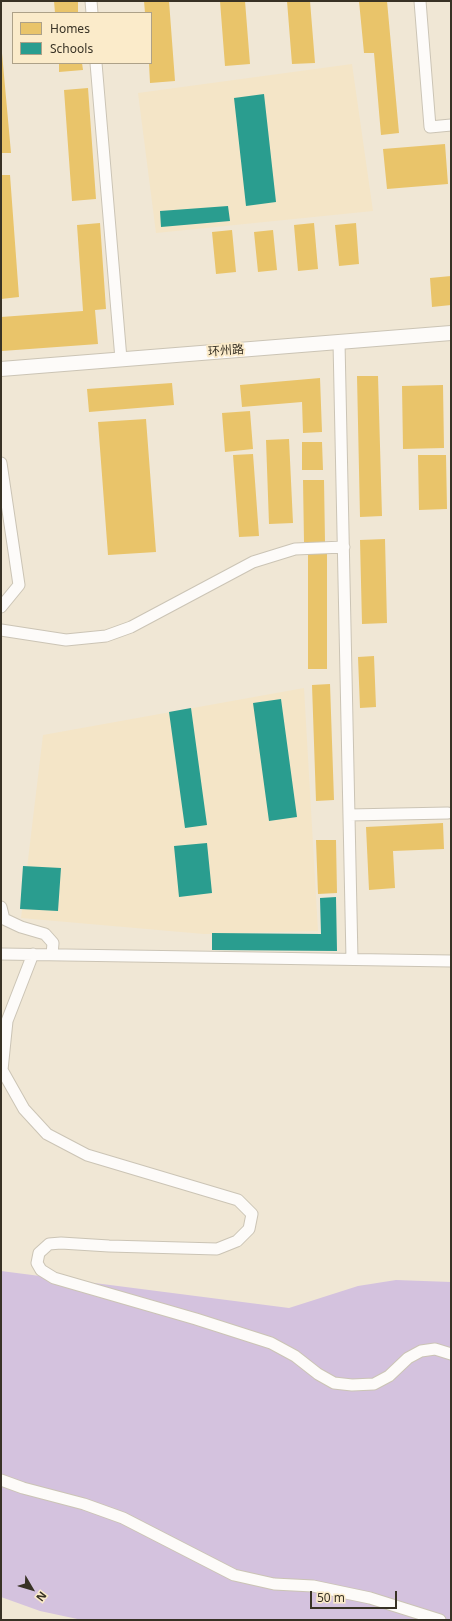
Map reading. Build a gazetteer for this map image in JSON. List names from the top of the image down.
{
  "streets": {
    "main road": ["环州路"]
  },
  "legend": ["Homes", "Schools"],
  "scale_bar": "50 m",
  "north": "bottom right"
}
